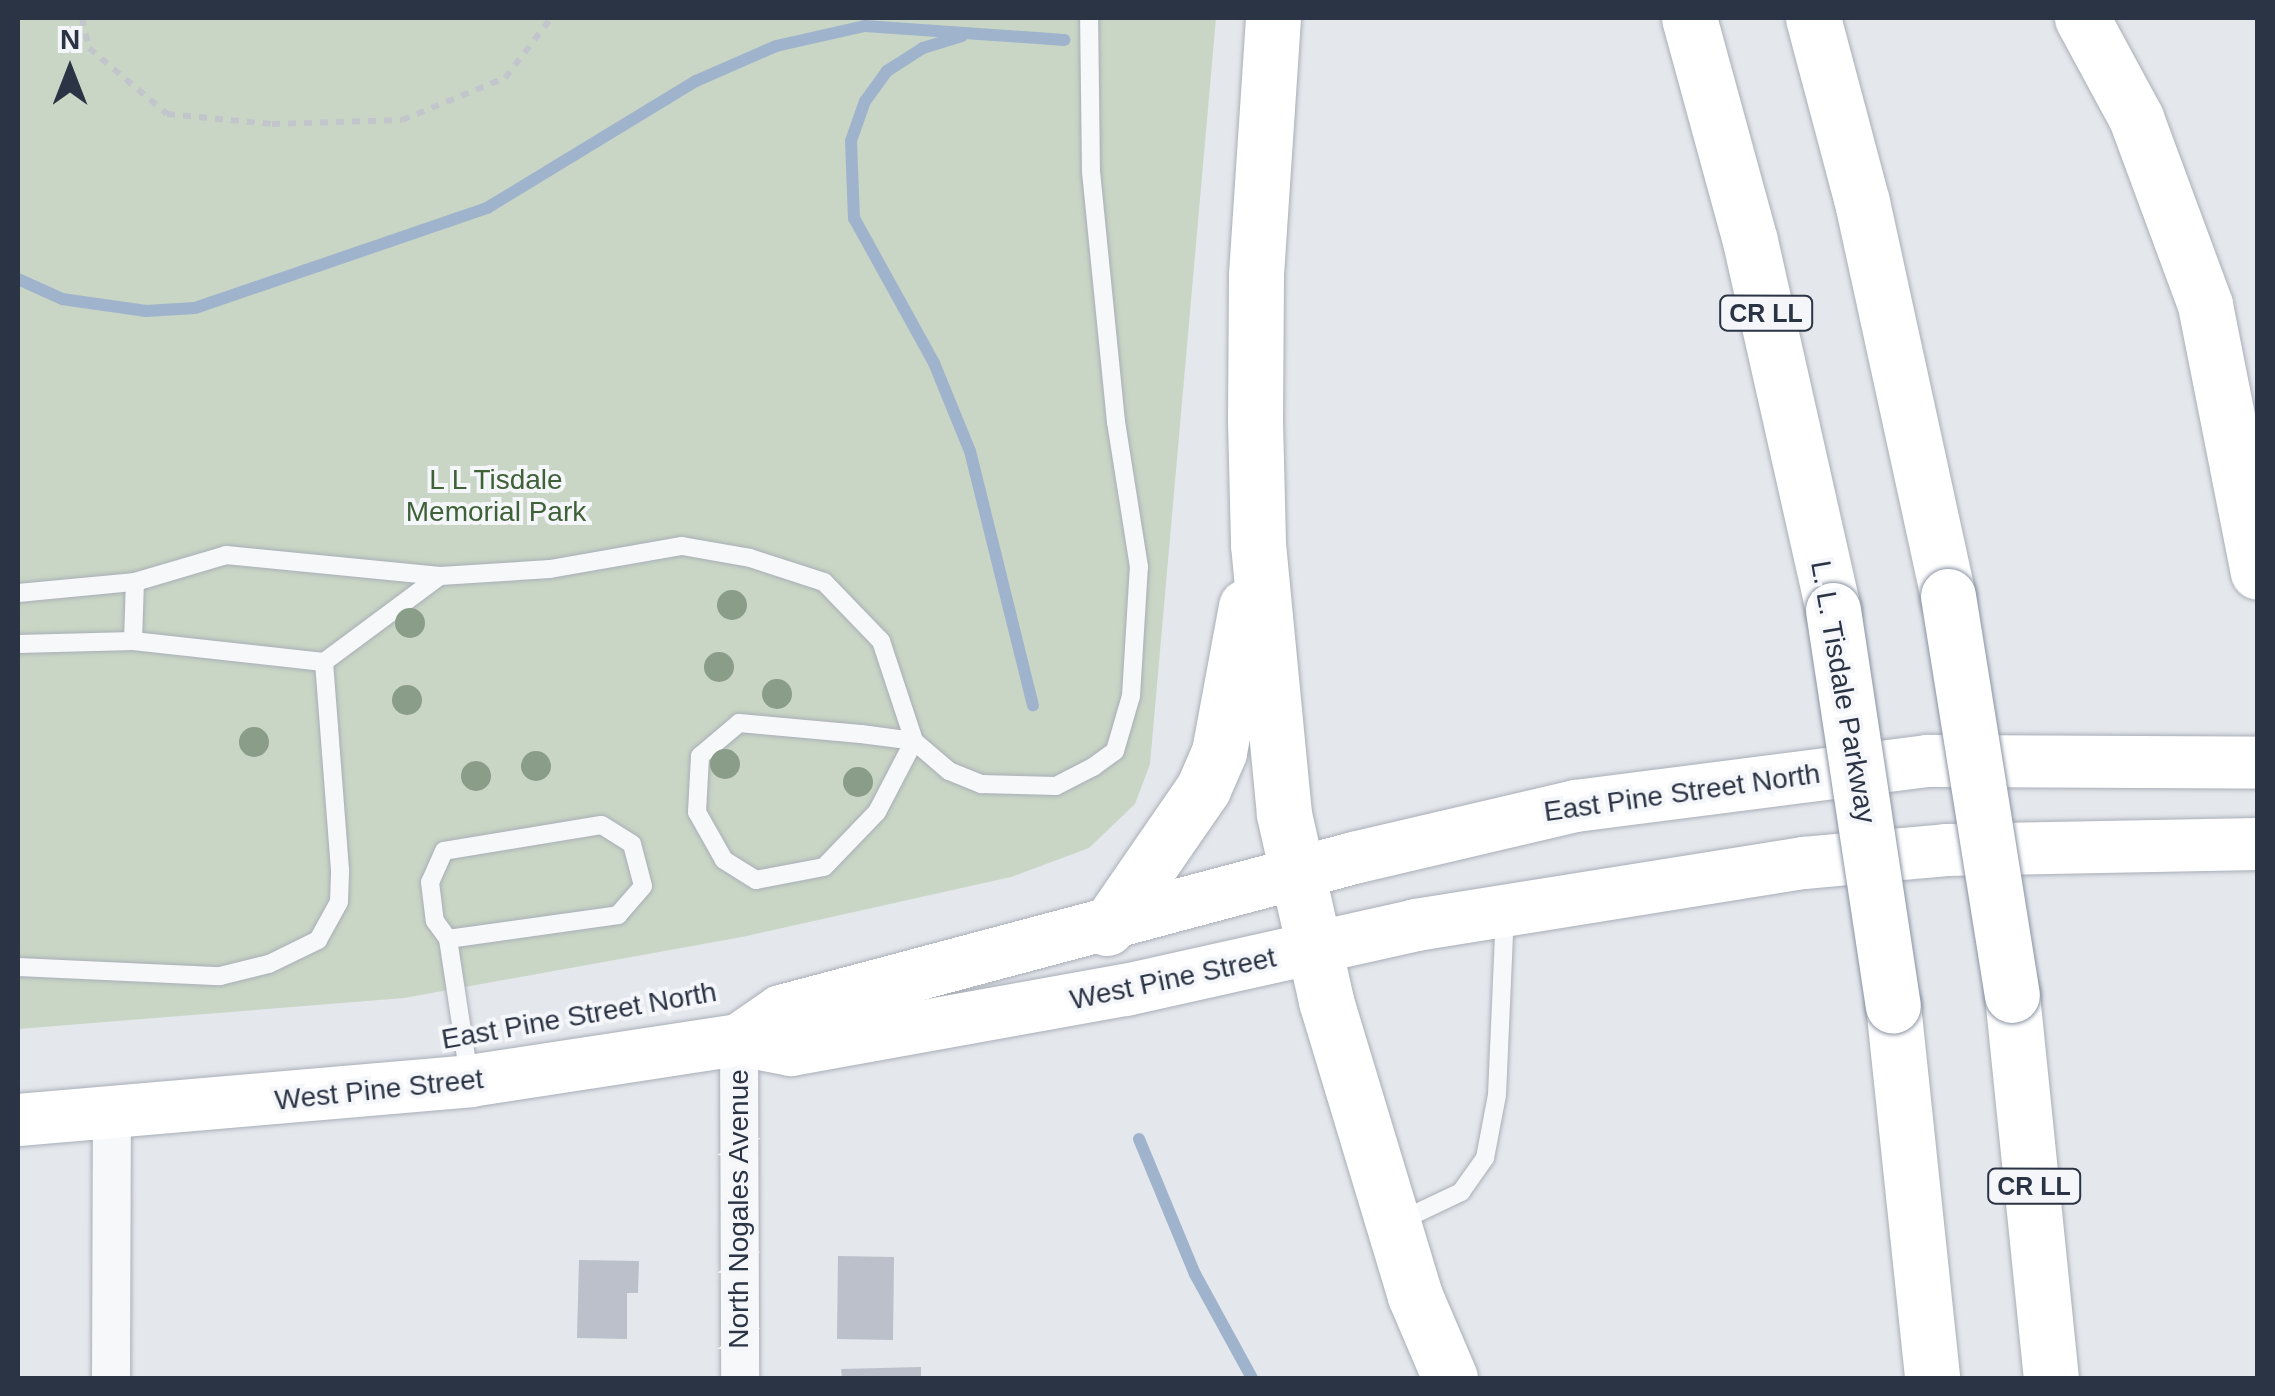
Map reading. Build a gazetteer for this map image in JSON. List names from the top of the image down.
{
  "streets": {
    "highway": ["CR LL", "L. L. Tisdale Parkway"],
    "street": ["East Pine Street North", "West Pine Street", "North Nogales Avenue"]
  },
  "crossings": [
    ["East Pine Street North", "West Pine Street"],
    ["West Pine Street", "North Nogales Avenue"]
  ],
  "parks": ["L L Tisdale Memorial Park"],
  "north": "top"
}
